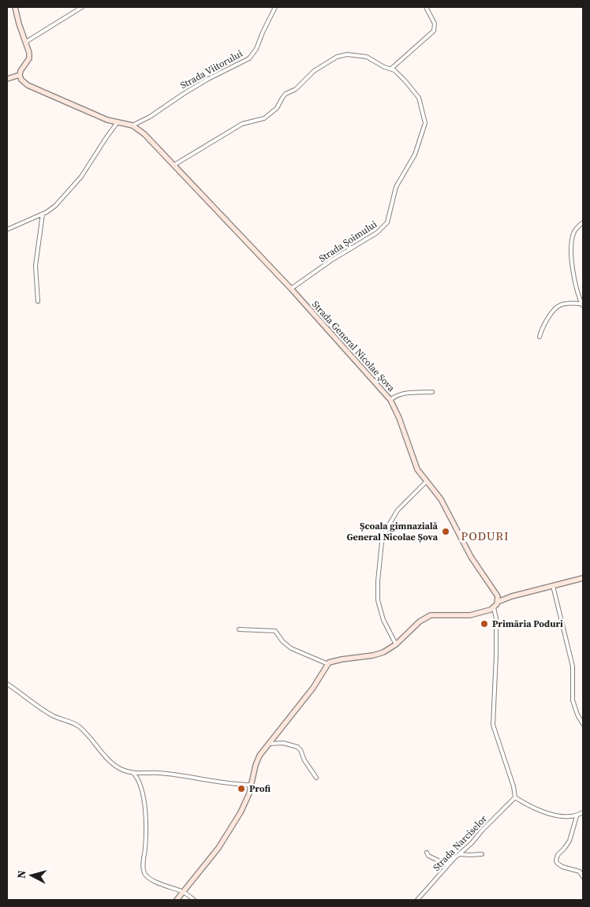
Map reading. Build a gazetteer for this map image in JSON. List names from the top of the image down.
{
  "streets": {
    "main road": ["Strada General Nicolae Șova"],
    "street": ["Strada Viitorului", "Strada Șoimului", "Strada Narciselor"]
  },
  "crossings": [
    ["Strada Viitorului", "Strada General Nicolae Șova"],
    ["Strada Șoimului", "Strada General Nicolae Șova"]
  ],
  "districts": ["PODURI"],
  "places": ["Școala gimnazială General Nicolae Șova", "Primăria Poduri", "Profi"],
  "north": "left"
}
